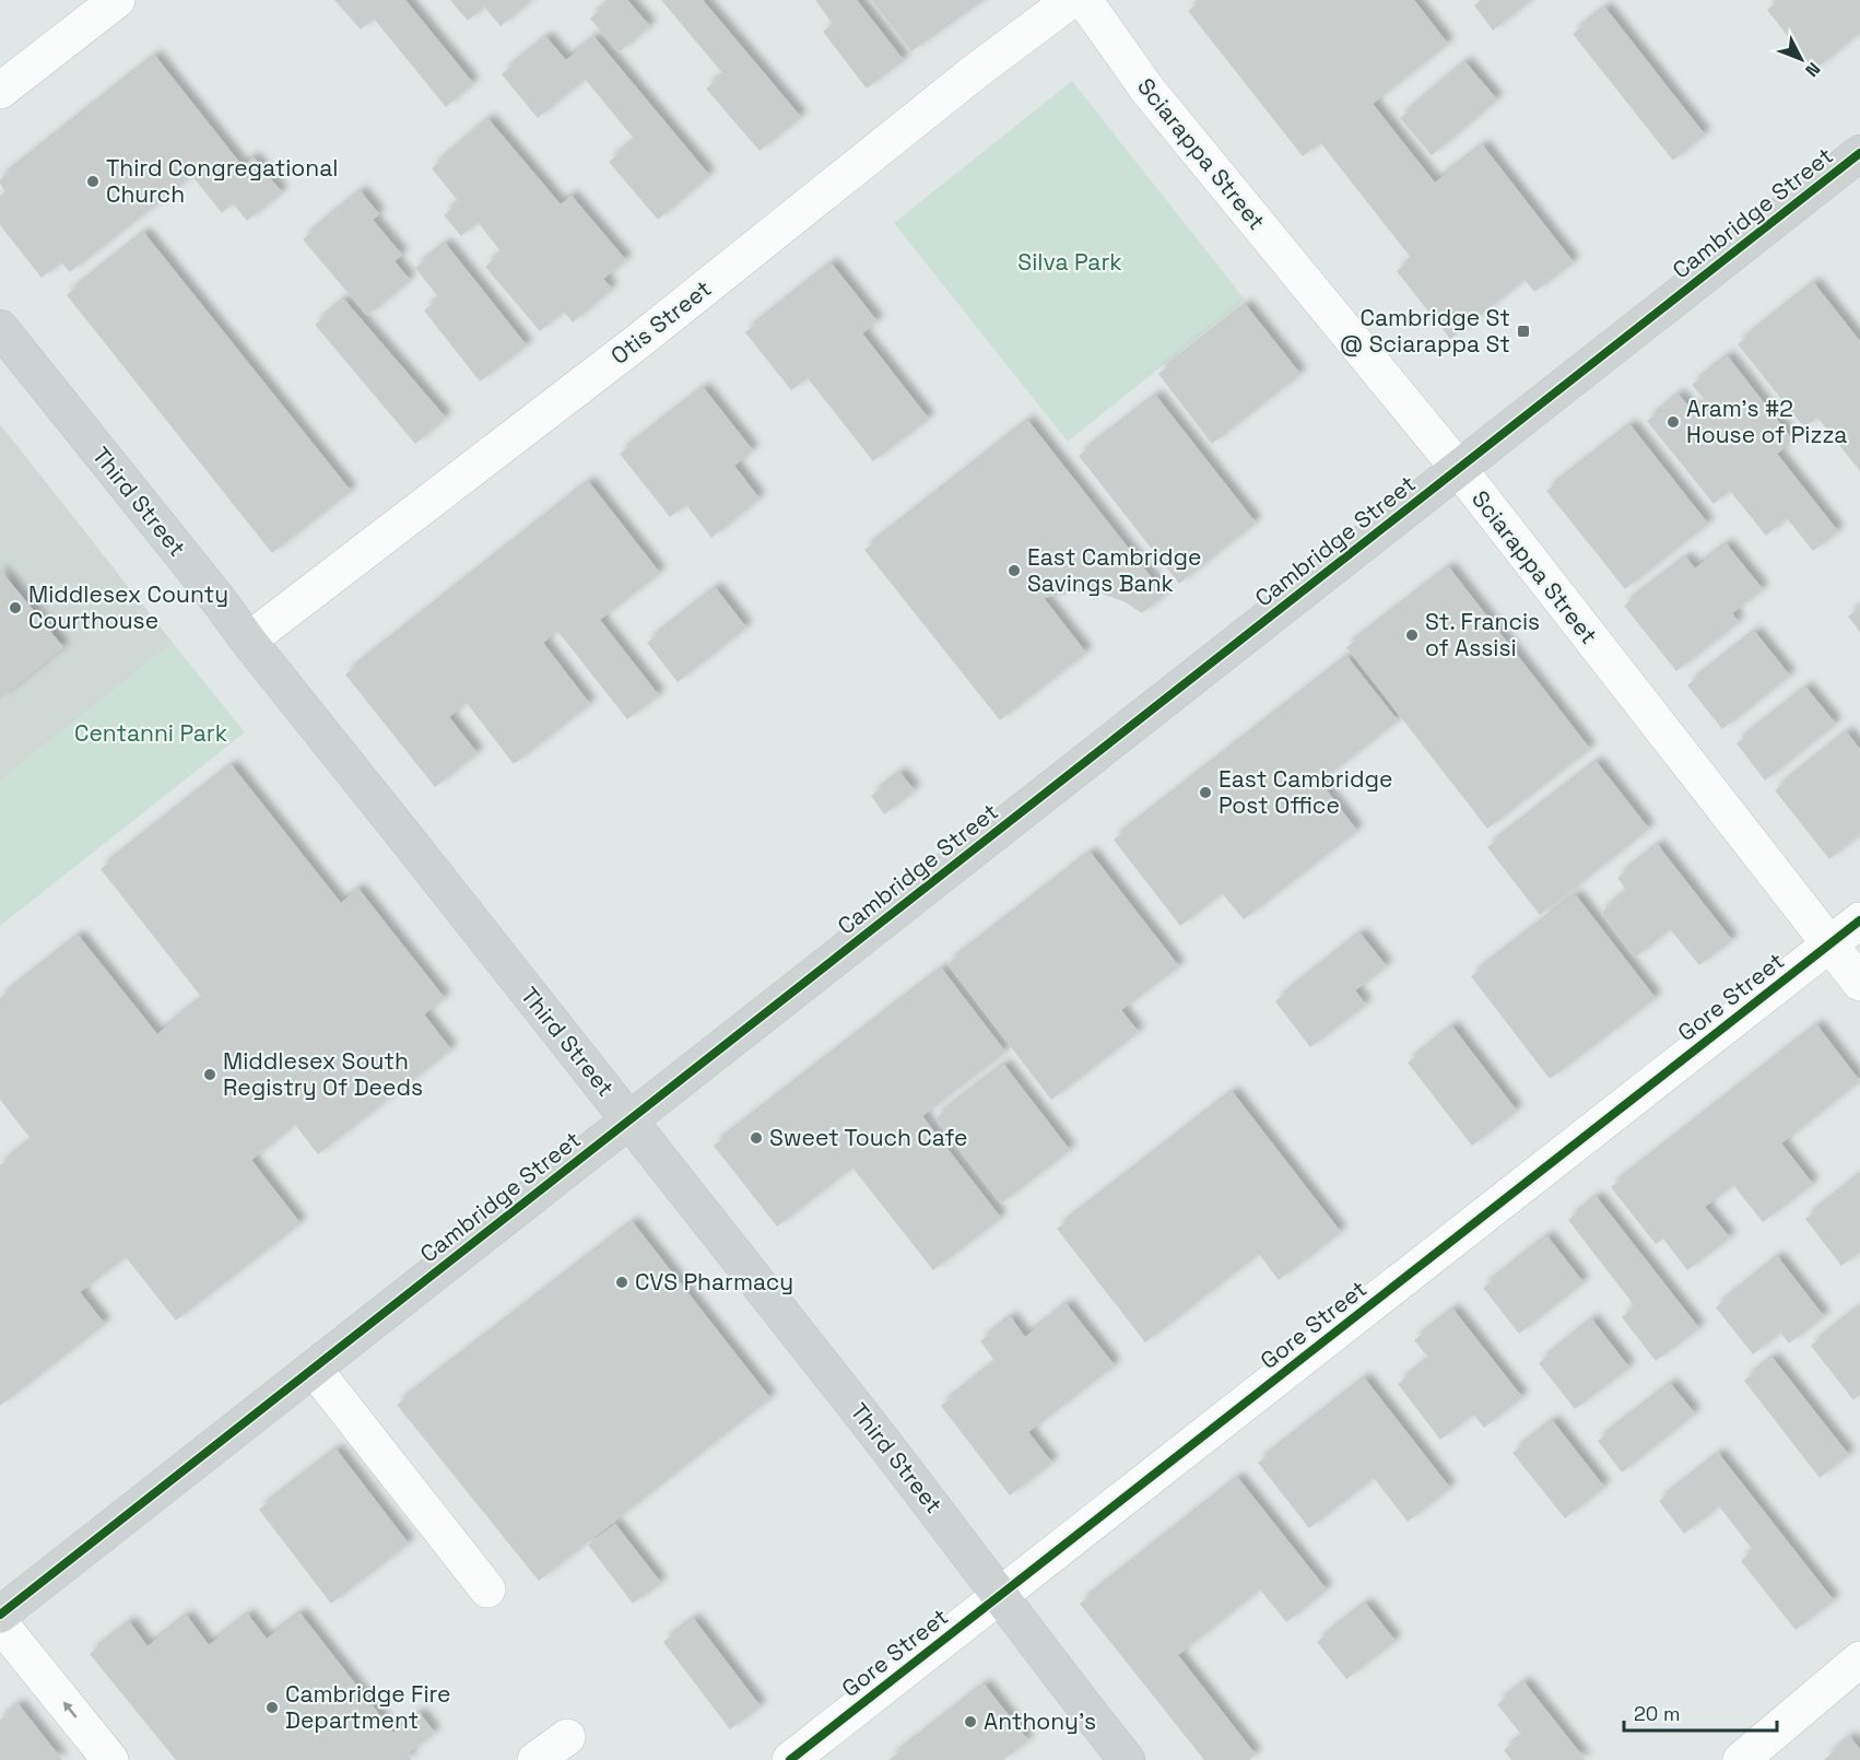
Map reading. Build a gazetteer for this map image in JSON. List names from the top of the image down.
{
  "streets": {
    "main road": ["Cambridge Street", "Third Street"],
    "street": ["Sciarappa Street", "Otis Street", "Gore Street"]
  },
  "crossings": [
    ["Sciarappa Street", "Cambridge Street"],
    ["Sciarappa Street", "Gore Street"],
    ["Cambridge Street", "Third Street"],
    ["Otis Street", "Third Street"],
    ["Third Street", "Gore Street"]
  ],
  "parks": ["Silva Park", "Centanni Park"],
  "places": {
    "other": [
      "Third Congregational Church",
      "Aram's #2 House of Pizza",
      "East Cambridge Savings Bank",
      "Middlesex County Courthouse",
      "St. Francis of Assisi",
      "East Cambridge Post Office",
      "Middlesex South Registry Of Deeds",
      "Sweet Touch Cafe",
      "CVS Pharmacy",
      "Cambridge Fire Department",
      "Anthony's"
    ],
    "transit": ["Cambridge St @ Sciarappa St"]
  },
  "scale_bar": "20 m",
  "north": "bottom right"
}
